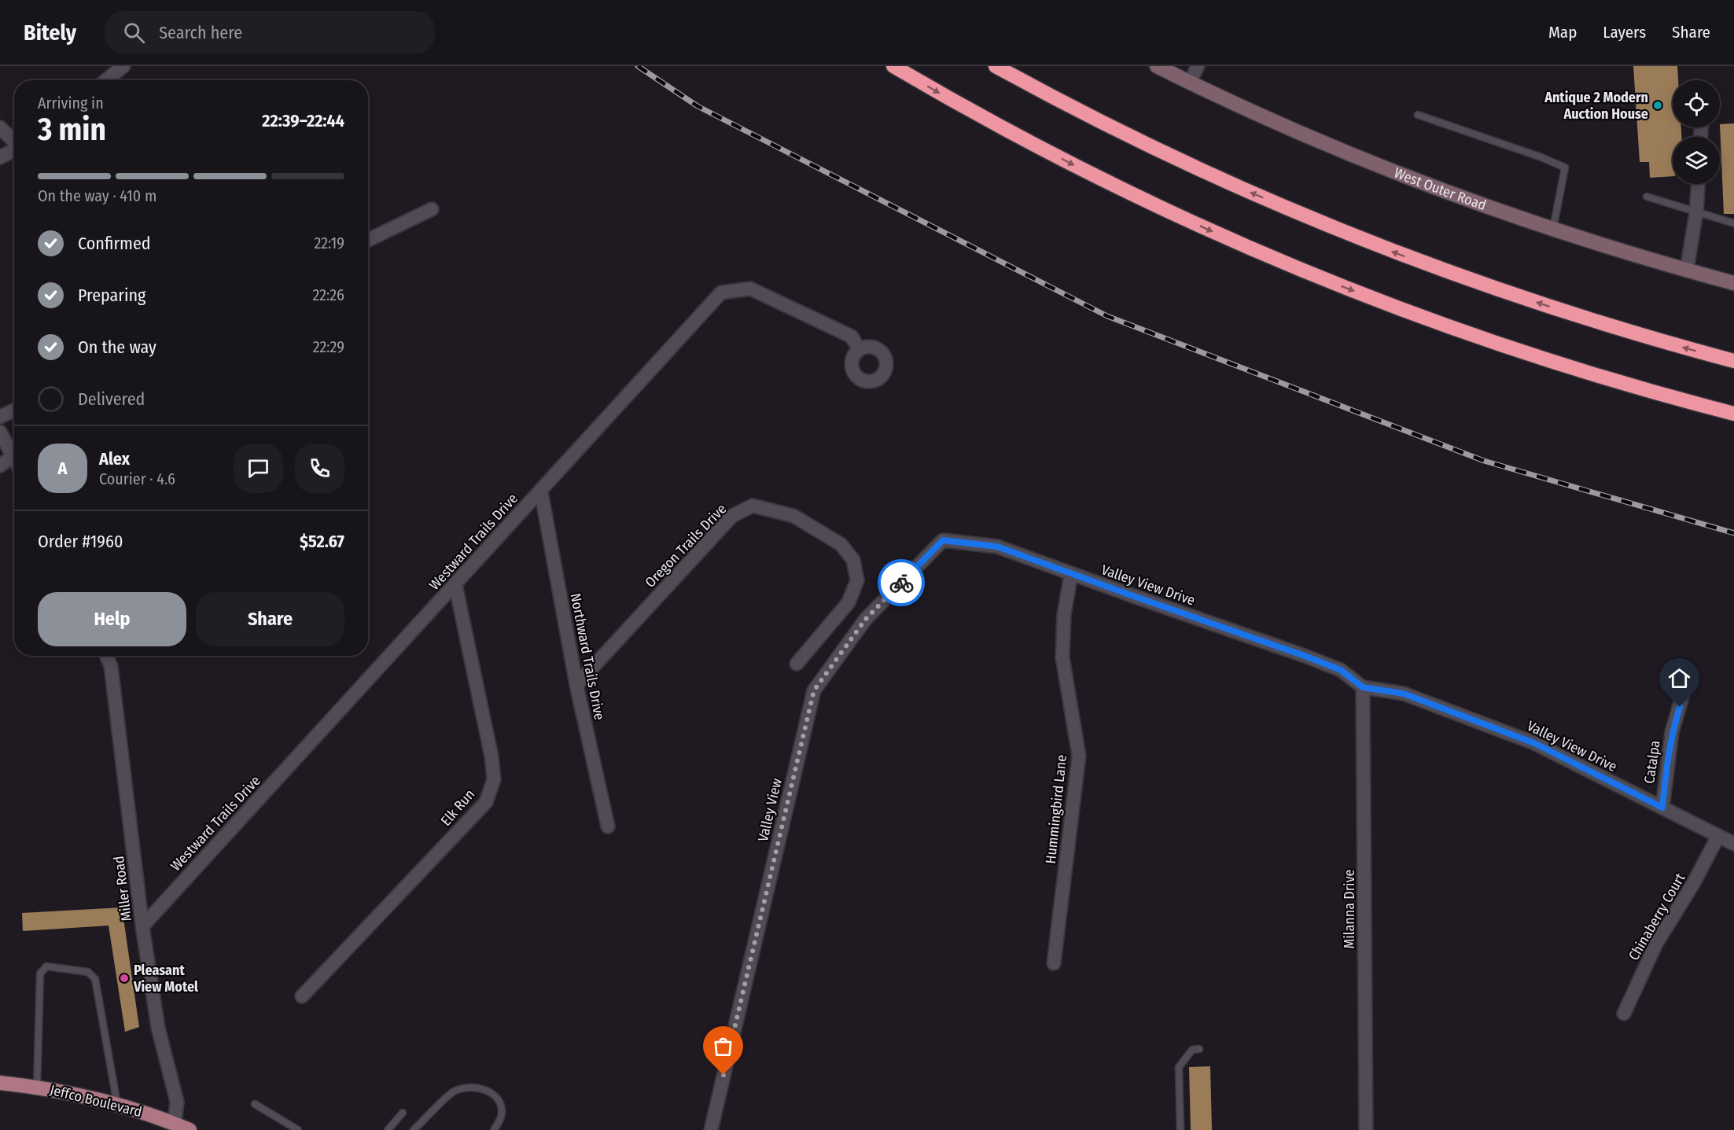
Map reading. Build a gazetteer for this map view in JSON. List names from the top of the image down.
{
  "streets": {
    "main road": ["Jeffco Boulevard"],
    "street": [
      "West Outer Road",
      "Westward Trails Drive",
      "Oregon Trails Drive",
      "Valley View Drive",
      "Northward Trails Drive",
      "Catalpa",
      "Elk Run",
      "Hummingbird Lane",
      "Valley View",
      "Miller Road",
      "Milanna Drive",
      "Chinaberry Court"
    ]
  },
  "crossings": [
    ["Westward Trails Drive", "Northward Trails Drive"],
    ["Westward Trails Drive", "Elk Run"],
    ["Westward Trails Drive", "Miller Road"],
    ["Oregon Trails Drive", "Northward Trails Drive"],
    ["Valley View Drive", "Catalpa"],
    ["Valley View Drive", "Hummingbird Lane"],
    ["Valley View Drive", "Valley View"],
    ["Valley View Drive", "Milanna Drive"],
    ["Valley View Drive", "Chinaberry Court"],
    ["Miller Road", "Jeffco Boulevard"]
  ],
  "places": ["Antique 2 Modern Auction House", "Pleasant View Motel"],
  "page": {
    "header": "Bitely",
    "search": "Search here",
    "nav": ["Map", "Layers", "Share"],
    "heading": ["3 min", "Arriving in", "22:39–22:44"],
    "panel": [
      "Alex",
      "Courier · 4.6",
      "Order #1960",
      "$52.67"
    ],
    "bar": "On the way · 410 m",
    "list": [
      ["Confirmed", "22:19"],
      ["Preparing", "22:26"],
      ["On the way", "22:29"],
      "Delivered"
    ],
    "round": "A",
    "buttons": ["Help", "Share"]
  }
}
